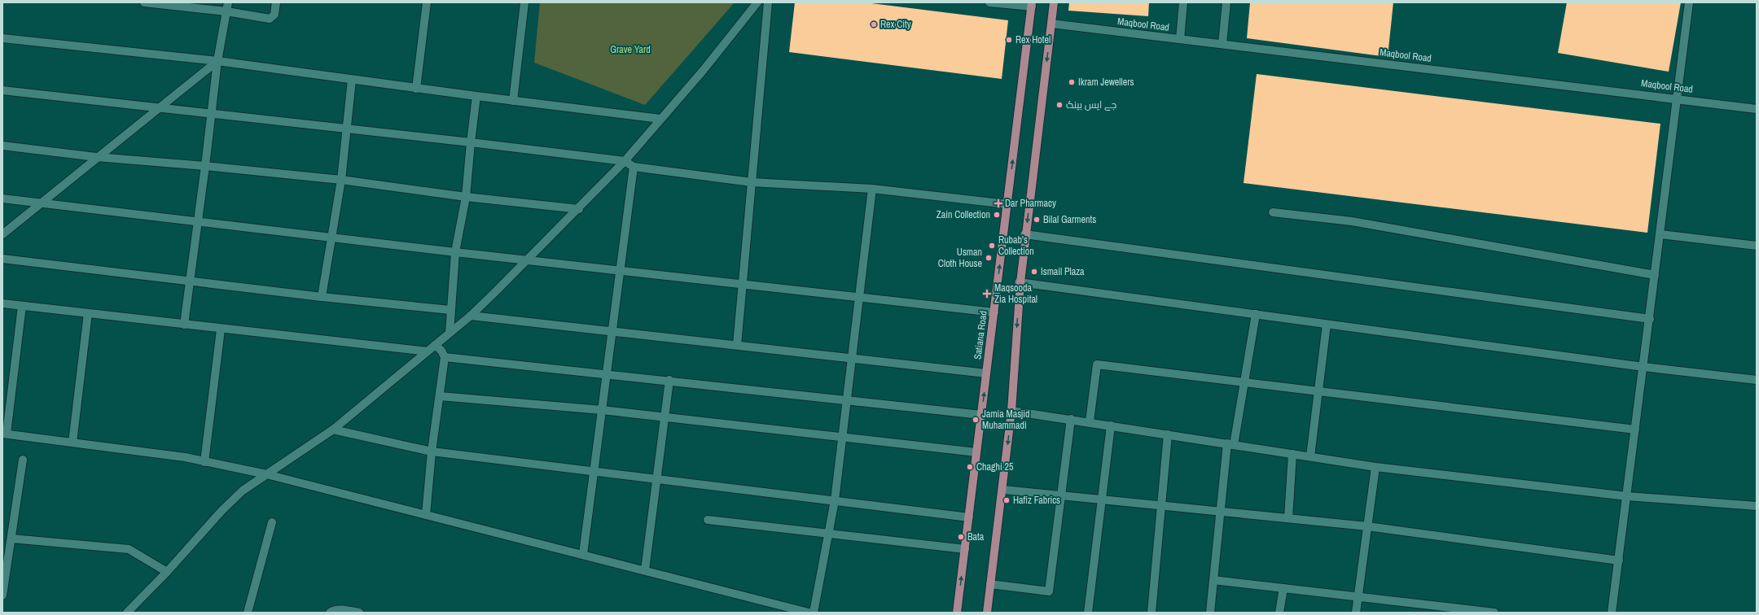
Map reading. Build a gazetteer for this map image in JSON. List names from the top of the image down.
{
  "streets": {
    "main road": ["Satiana Road"],
    "street": ["Maqbool Road"]
  },
  "parks": ["Grave Yard"],
  "places": {
    "other": [
      "Rex City",
      "Rex Hotel",
      "Ikram Jewellers",
      "جے ایس بینک",
      "Zain Collection",
      "Bilal Garments",
      "Rubab's Collection",
      "Usman Cloth House",
      "Ismail Plaza",
      "Jamia Masjid Muhammadi",
      "Chaghi 25",
      "Hafiz Fabrics",
      "Bata"
    ],
    "health": ["Dar Pharmacy", "Maqsooda Zia Hospital"]
  }
}
